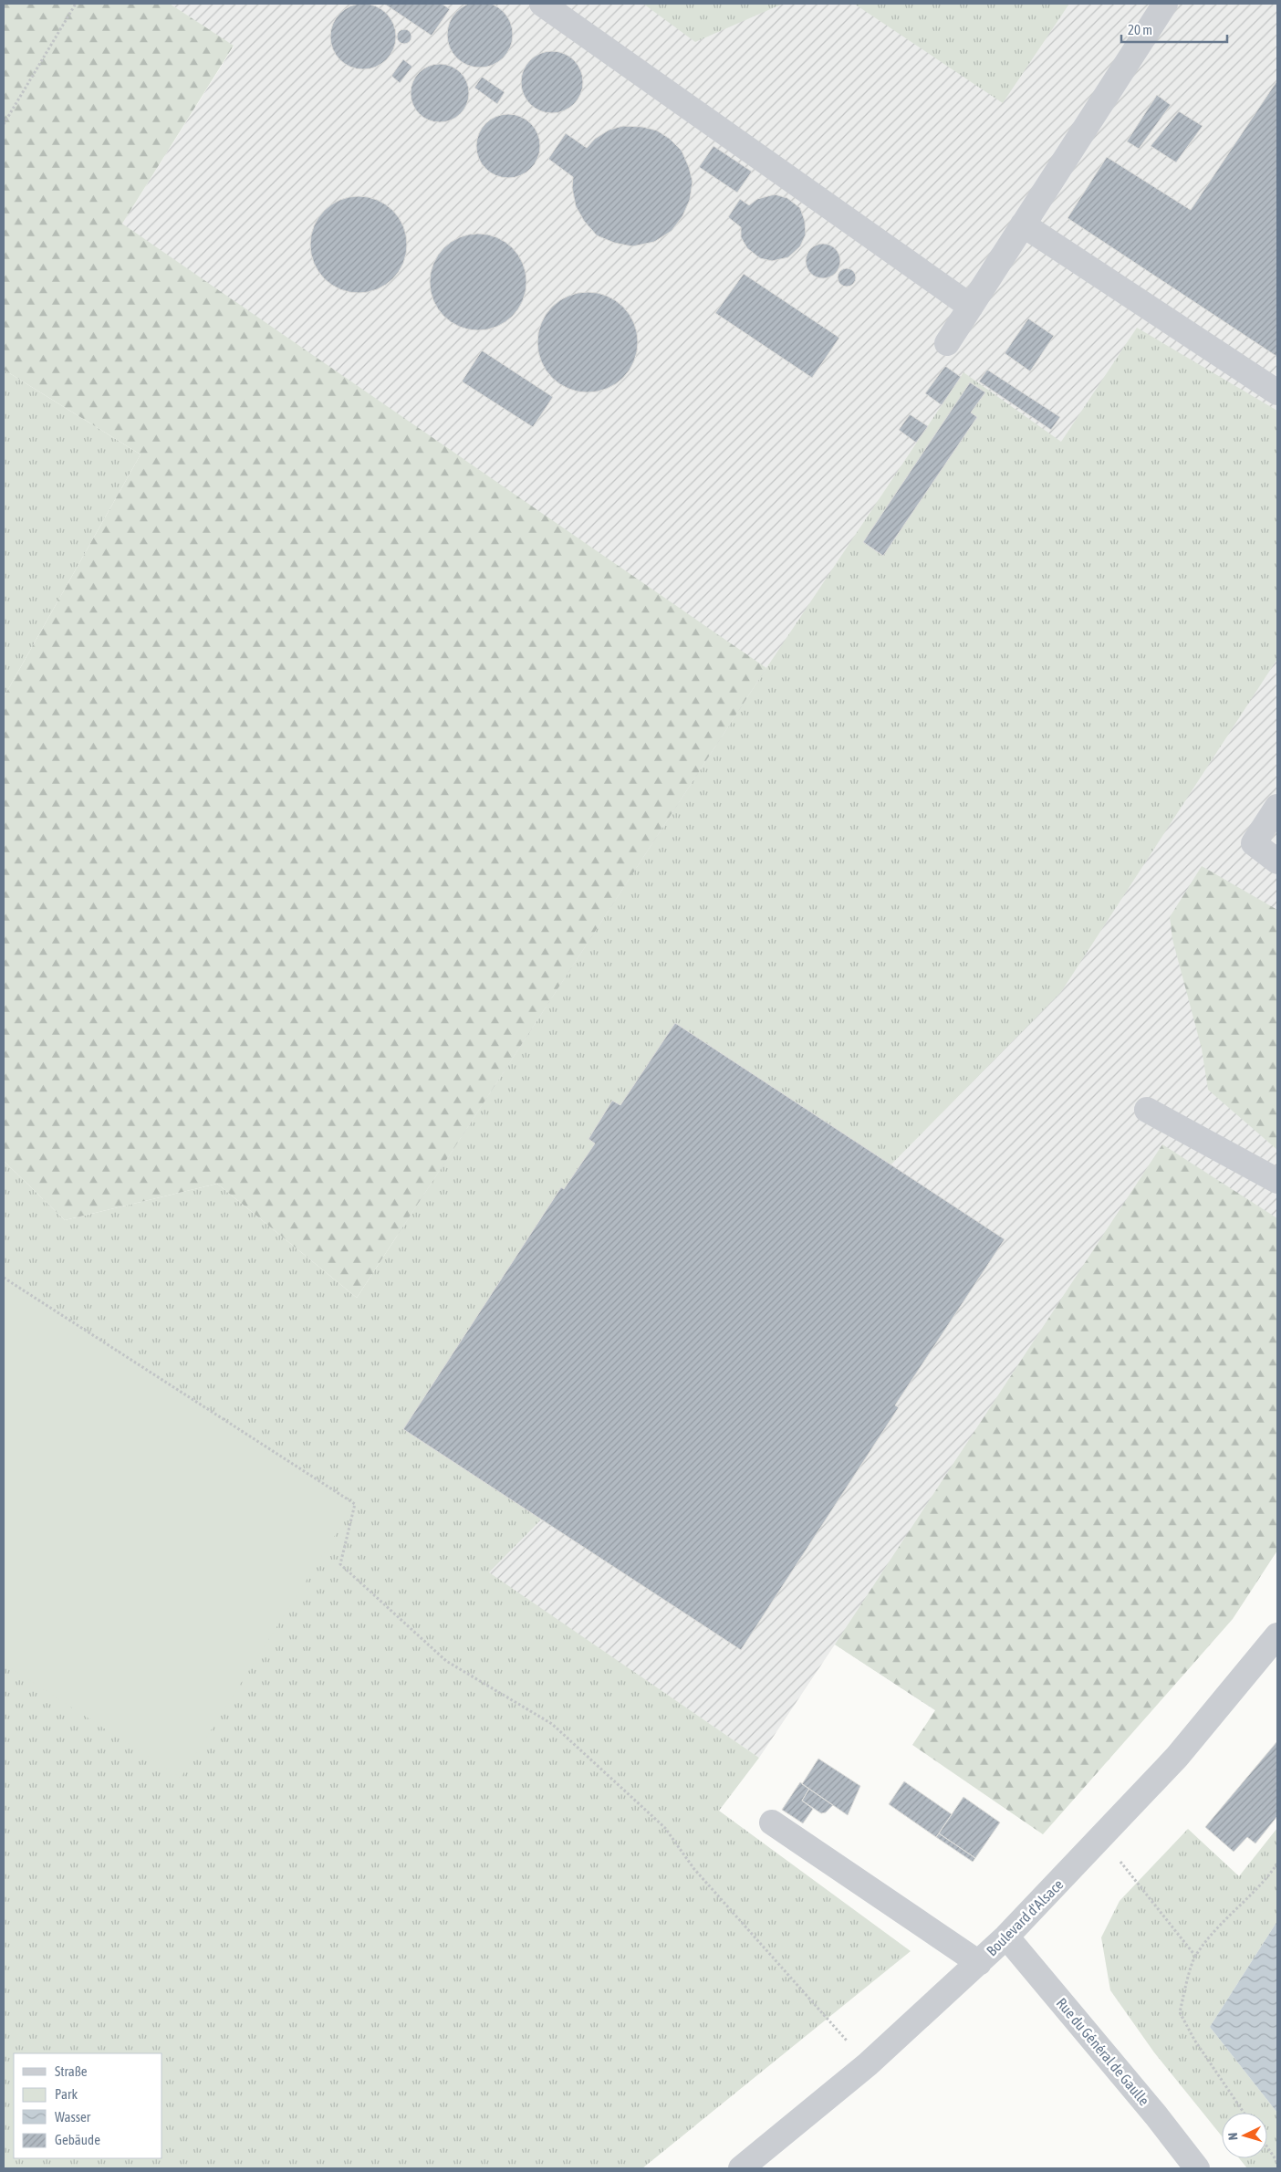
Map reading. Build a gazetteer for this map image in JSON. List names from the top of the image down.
{
  "streets": {
    "street": ["Boulevard d'Alsace", "Rue du Général de Gaulle"]
  },
  "crossings": [
    ["Boulevard d'Alsace", "Rue du Général de Gaulle"]
  ],
  "legend": [
    "Straße",
    "Park",
    "Wasser",
    "Gebäude"
  ],
  "scale_bar": "20 m",
  "north": "left"
}
